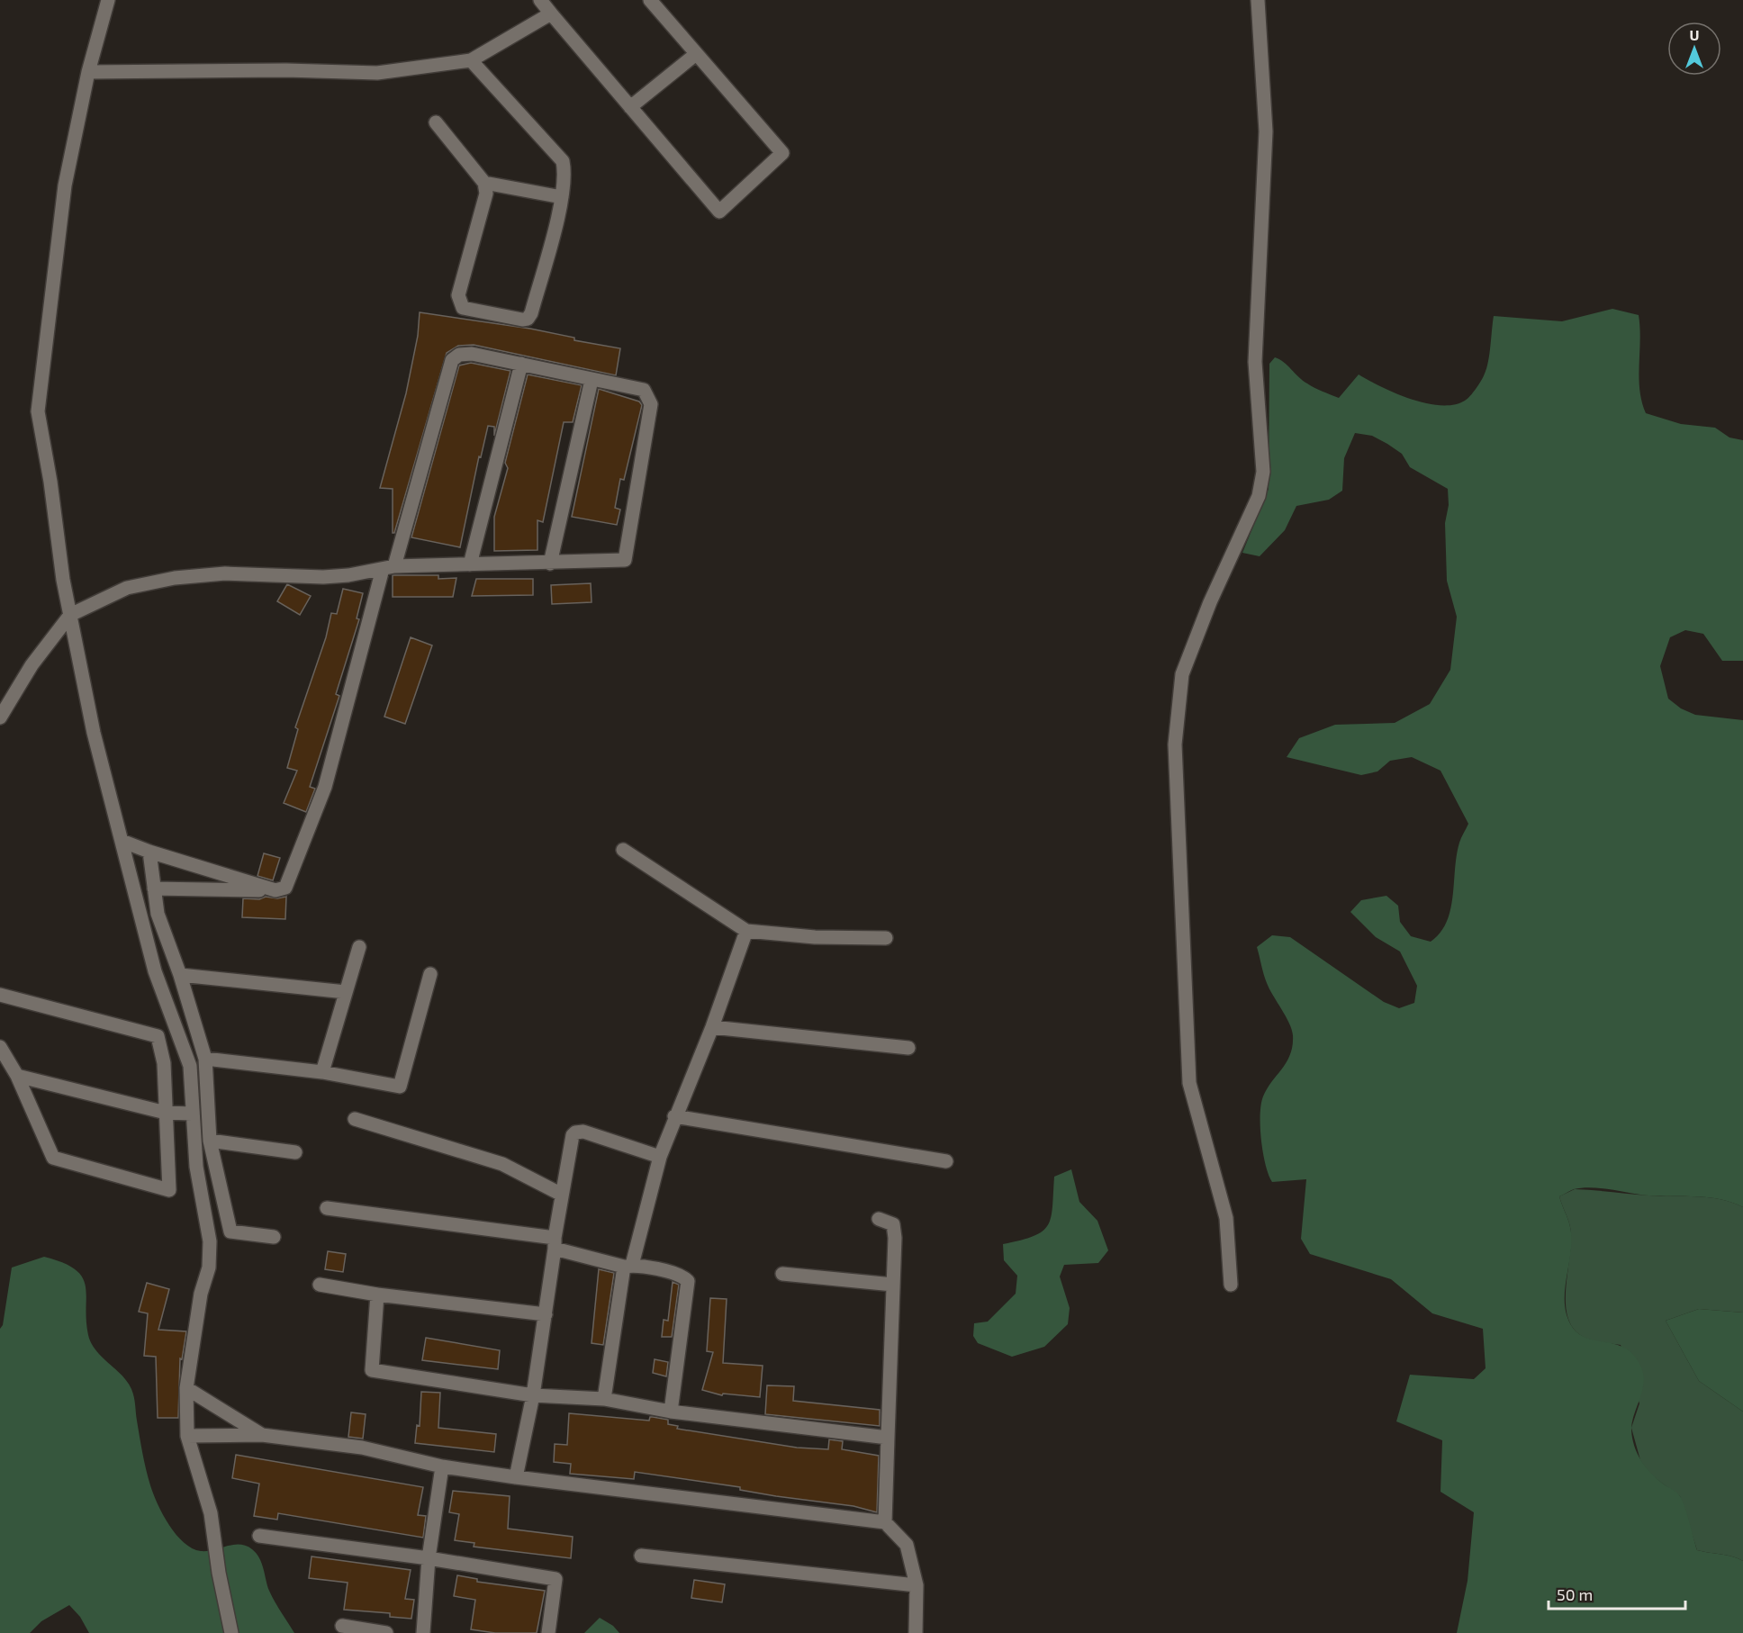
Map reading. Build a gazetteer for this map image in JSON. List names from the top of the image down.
{
  "scale_bar": "50 m",
  "north": "top"
}
